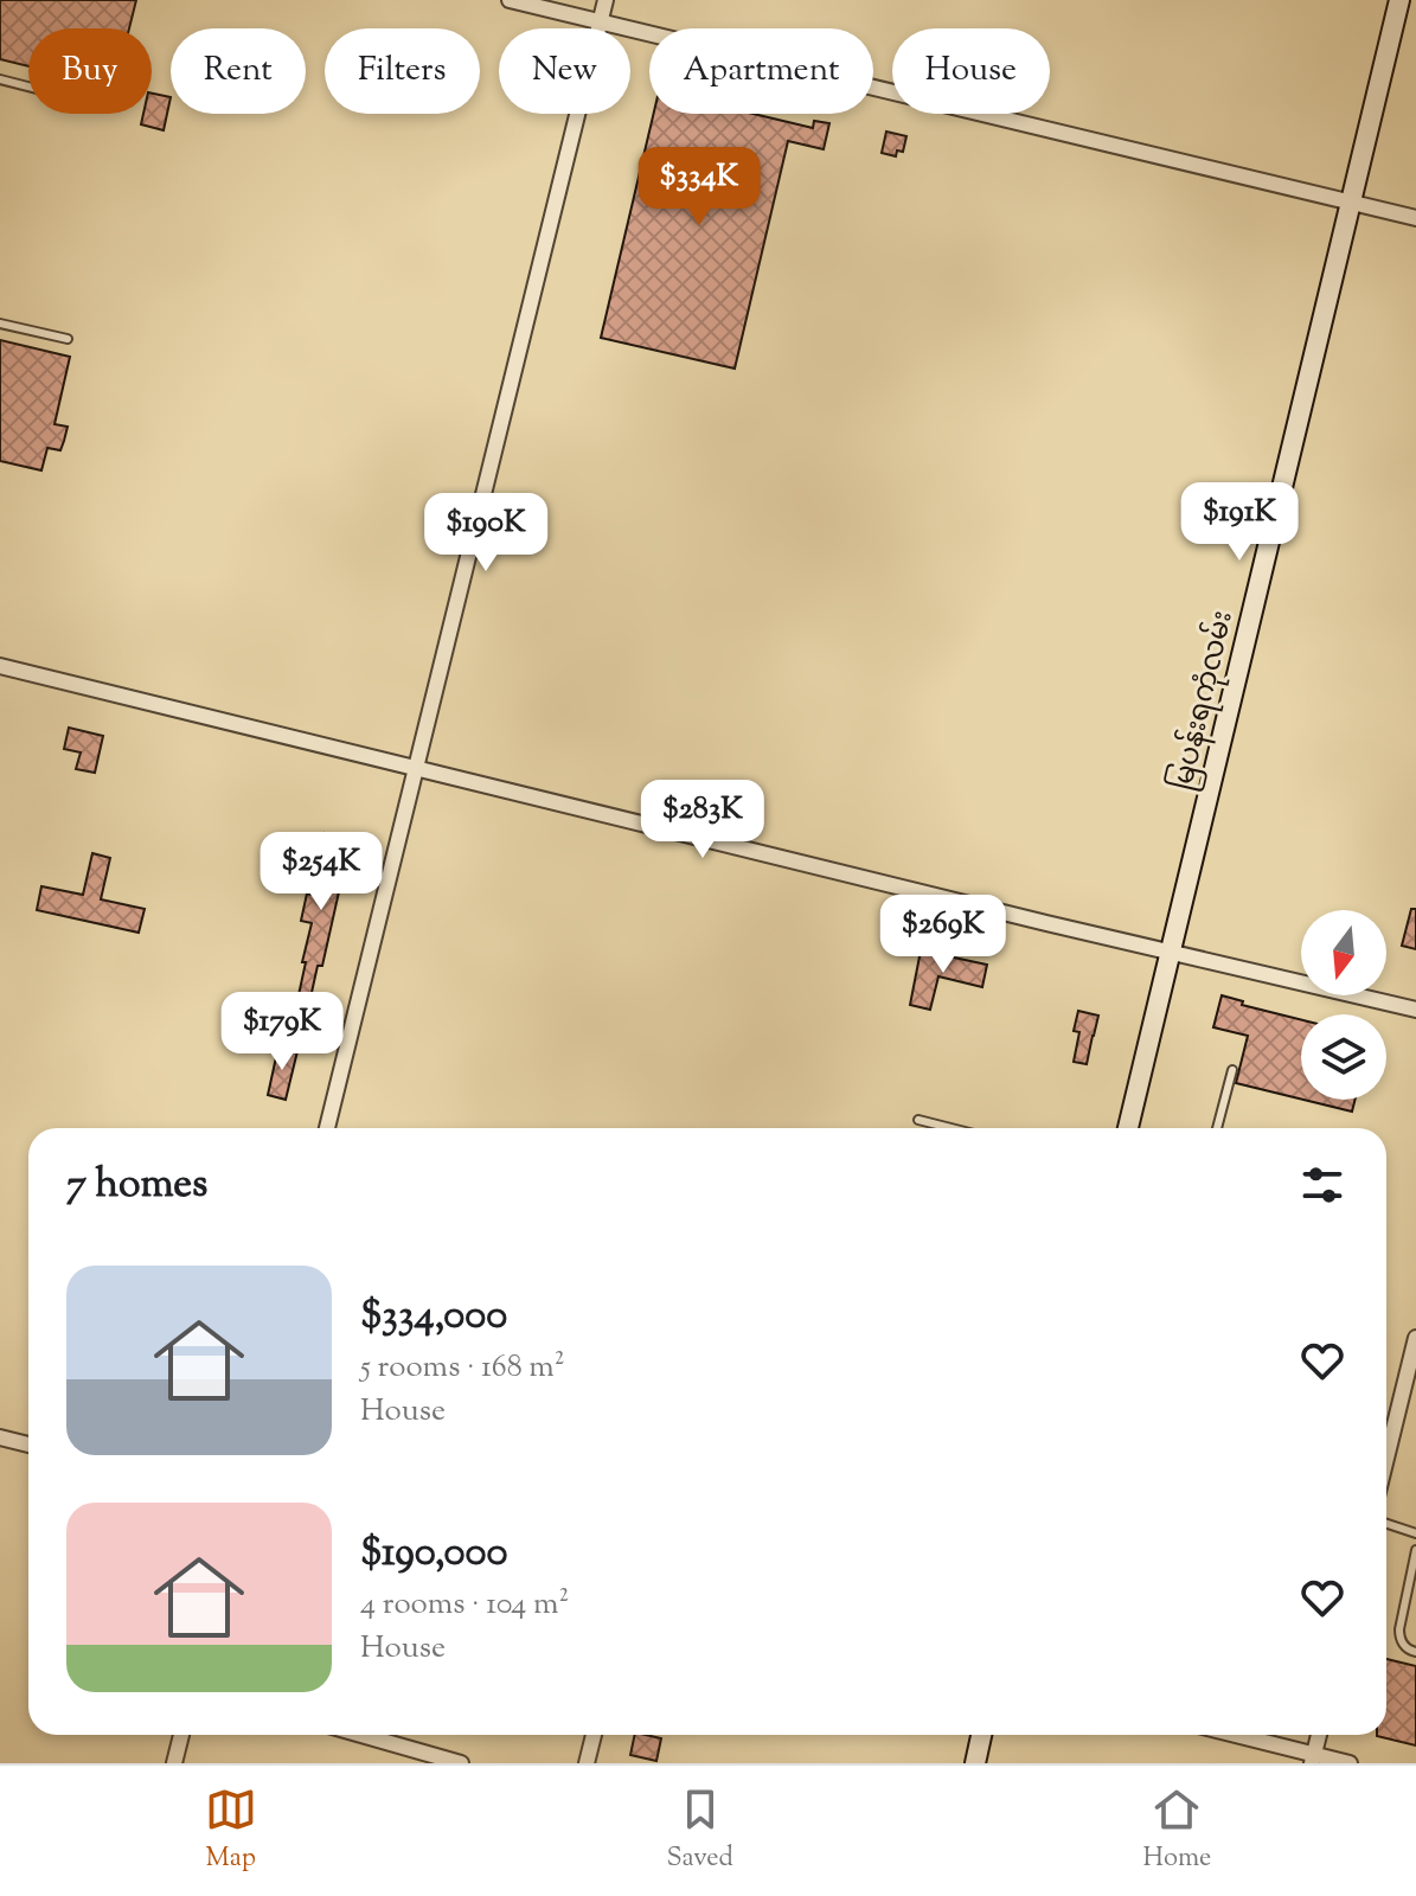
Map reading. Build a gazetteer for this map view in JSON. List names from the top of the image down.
{
  "streets": {
    "street": ["မြပန်းရကုံလမ်း"]
  },
  "north": "bottom",
  "page": {
    "chip": [
      "Buy",
      "Rent",
      "Filters",
      "New",
      "Apartment",
      "House"
    ],
    "price": [
      "$334K",
      "$191K",
      "$190K",
      "$283K",
      "$254K",
      "$269K",
      "$179K"
    ],
    "heading": "7 homes",
    "list": [
      {
        "name": "$334,000",
        "note": "5 rooms · 168 m² · House"
      },
      {
        "name": "$190,000",
        "note": "4 rooms · 104 m² · House"
      }
    ],
    "tabs": ["Map", "Saved", "Home"]
  }
}
